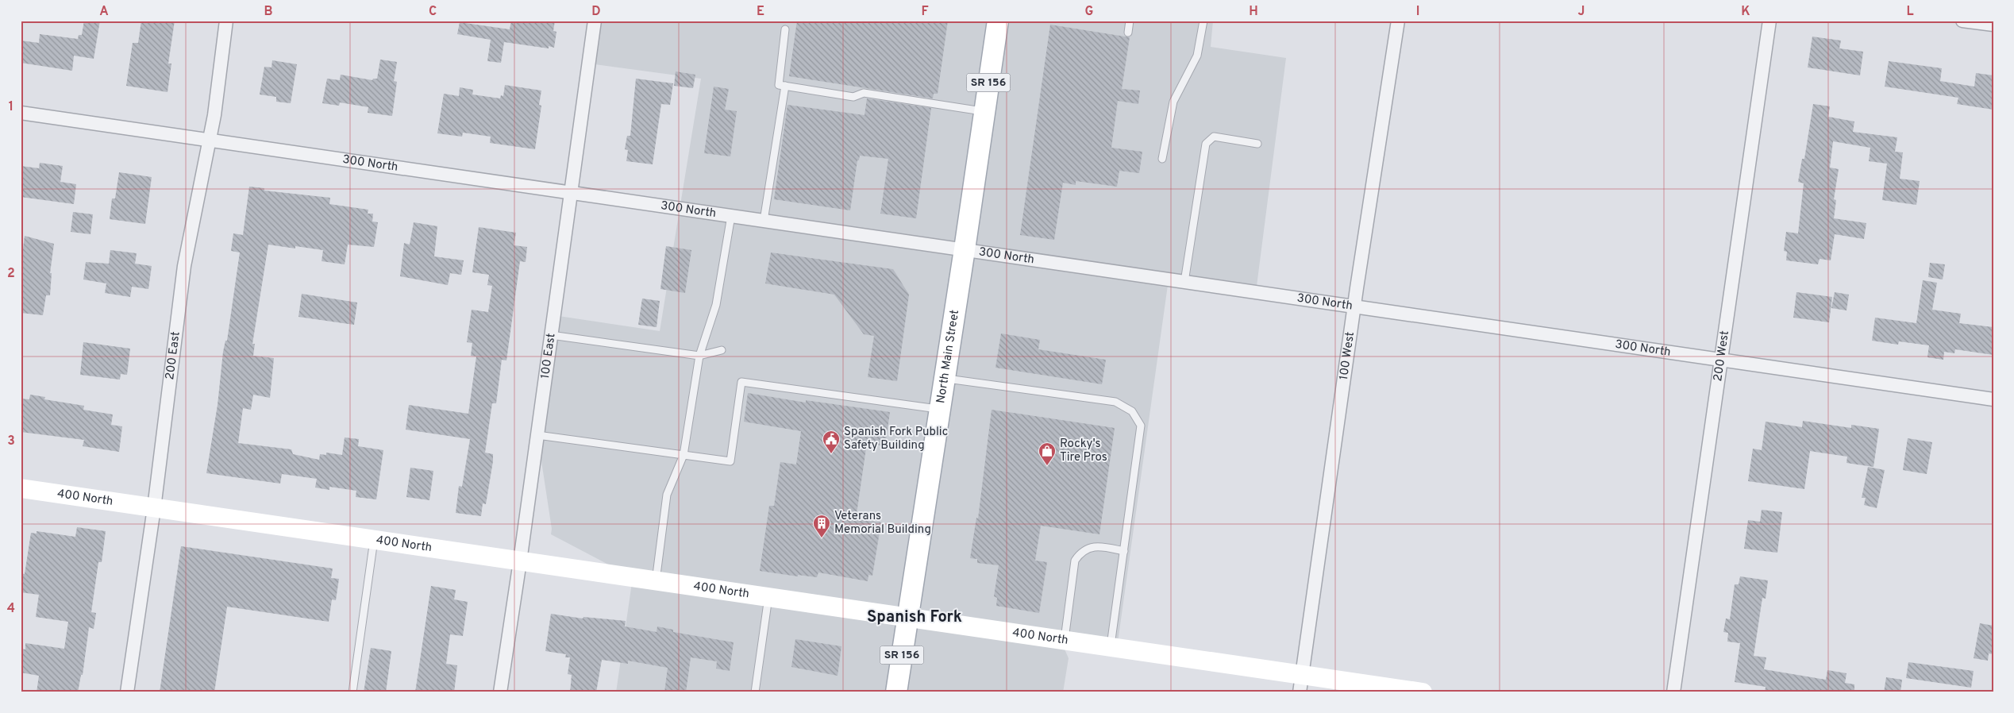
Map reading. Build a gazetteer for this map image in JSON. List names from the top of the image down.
{
  "streets": {
    "main road": ["SR 156", "North Main Street", "400 North"],
    "street": [
      "300 North",
      "200 East",
      "100 East",
      "100 West",
      "200 West"
    ]
  },
  "crossings": [
    ["300 North", "200 East"],
    ["300 North", "100 East"],
    ["300 North", "North Main Street"],
    ["300 North", "100 West"],
    ["300 North", "200 West"],
    ["200 East", "400 North"],
    ["100 East", "400 North"],
    ["North Main Street", "400 North"],
    ["100 West", "400 North"]
  ],
  "districts": ["Spanish Fork"],
  "places": {
    "public building": ["Spanish Fork Public Safety Building"],
    "shop": ["Rocky's Tire Pros"],
    "building": ["Veterans Memorial Building"]
  },
  "grid": {
    "columns": [
      "A",
      "B",
      "C",
      "D",
      "E",
      "F",
      "G",
      "H",
      "I",
      "J",
      "K",
      "L"
    ],
    "rows": [
      "1",
      "2",
      "3",
      "4"
    ]
  }
}
